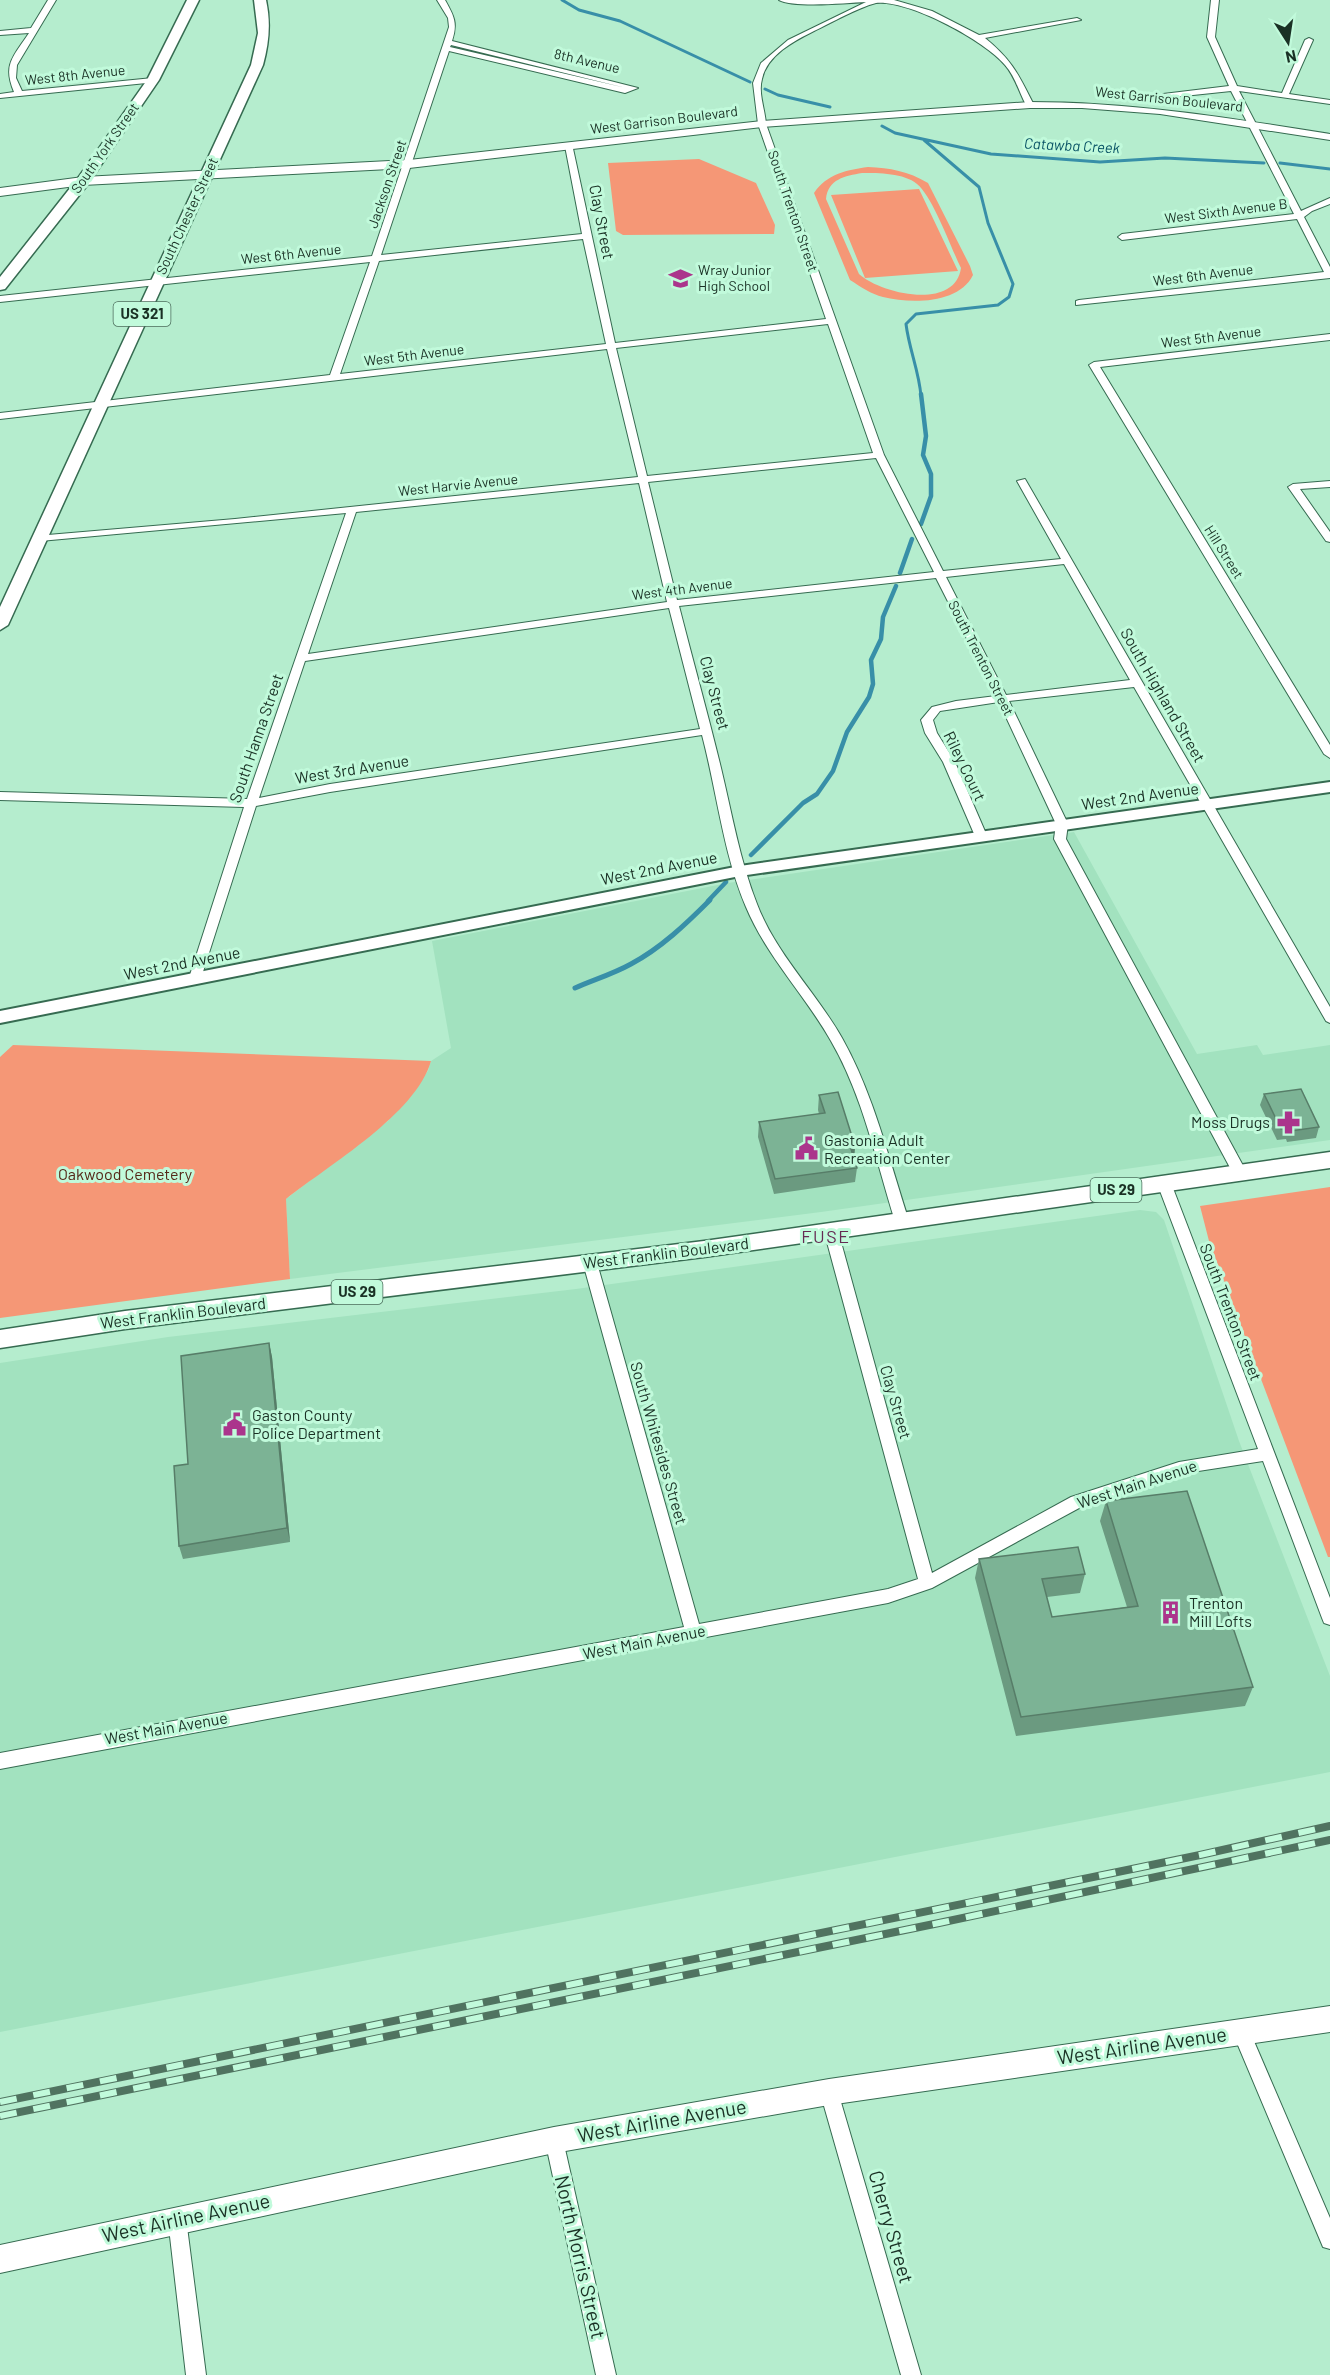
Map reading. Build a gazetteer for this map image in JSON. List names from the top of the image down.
{
  "streets": {
    "main road": [
      "West Garrison Boulevard",
      "South York Street",
      "South Chester Street",
      "US 321",
      "US 29",
      "West Franklin Boulevard",
      "West Airline Avenue"
    ],
    "street": [
      "8th Avenue",
      "West 8th Avenue",
      "Jackson Street",
      "South Trenton Street",
      "West Sixth Avenue B",
      "Clay Street",
      "West 6th Avenue",
      "West 5th Avenue",
      "West Harvie Avenue",
      "Hill Street",
      "West 4th Avenue",
      "South Highland Street",
      "South Hanna Street",
      "Riley Court",
      "West 3rd Avenue",
      "West 2nd Avenue",
      "South Whitesides Street",
      "West Main Avenue",
      "Cherry Street",
      "North Morris Street"
    ]
  },
  "crossings": [
    ["8th Avenue", "Jackson Street"],
    ["West 8th Avenue", "South York Street"],
    ["West Garrison Boulevard", "South York Street"],
    ["West Garrison Boulevard", "Jackson Street"],
    ["West Garrison Boulevard", "South Trenton Street"],
    ["West Garrison Boulevard", "South Chester Street"],
    ["West Garrison Boulevard", "Clay Street"],
    ["Jackson Street", "West 6th Avenue"],
    ["Jackson Street", "West 5th Avenue"],
    ["South Trenton Street", "West 5th Avenue"],
    ["South Trenton Street", "West Harvie Avenue"],
    ["South Trenton Street", "West 4th Avenue"],
    ["South Trenton Street", "Riley Court"],
    ["South Trenton Street", "West 2nd Avenue"],
    ["South Trenton Street", "West Franklin Boulevard"],
    ["South Trenton Street", "West Main Avenue"],
    ["South Chester Street", "West 6th Avenue"],
    ["South Chester Street", "West 5th Avenue"],
    ["South Chester Street", "West Harvie Avenue"],
    ["Clay Street", "West 6th Avenue"],
    ["Clay Street", "West 5th Avenue"],
    ["Clay Street", "West Harvie Avenue"],
    ["Clay Street", "West 4th Avenue"],
    ["Clay Street", "West 3rd Avenue"],
    ["Clay Street", "West 2nd Avenue"],
    ["Clay Street", "West Franklin Boulevard"],
    ["Clay Street", "West Main Avenue"],
    ["West 5th Avenue", "Hill Street"],
    ["West Harvie Avenue", "South Hanna Street"],
    ["West 4th Avenue", "South Highland Street"],
    ["West 4th Avenue", "South Hanna Street"],
    ["South Highland Street", "West 2nd Avenue"],
    ["South Hanna Street", "West 3rd Avenue"],
    ["South Hanna Street", "West 2nd Avenue"],
    ["Riley Court", "West 2nd Avenue"],
    ["West Franklin Boulevard", "South Whitesides Street"],
    ["South Whitesides Street", "West Main Avenue"],
    ["West Airline Avenue", "Cherry Street"],
    ["West Airline Avenue", "North Morris Street"]
  ],
  "districts": ["FUSE"],
  "water": ["Catawba Creek"],
  "parks": ["Oakwood Cemetery"],
  "places": {
    "school or university": ["Wray Junior High School"],
    "pharmacy": ["Moss Drugs"],
    "public building": ["Gastonia Adult Recreation Center", "Gaston County Police Department"],
    "building": ["Trenton Mill Lofts"]
  },
  "north": "bottom"
}
